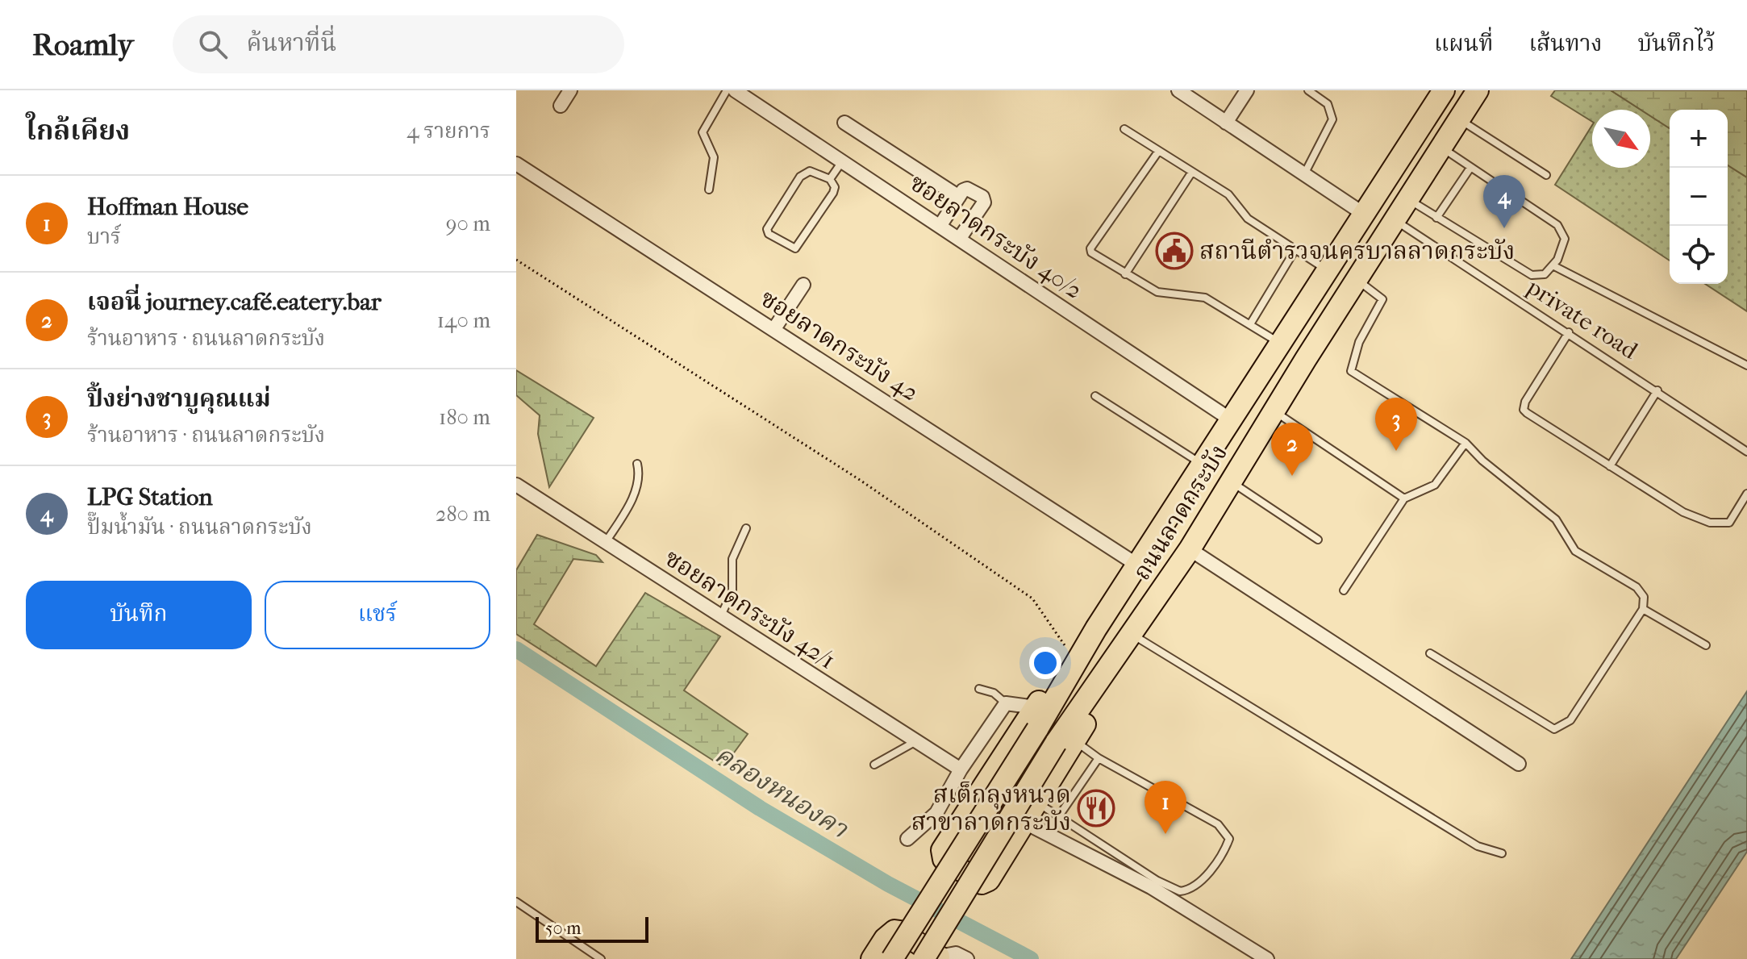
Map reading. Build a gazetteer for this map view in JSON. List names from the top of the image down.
{
  "streets": {
    "main road": ["ถนนลาดกระบัง"],
    "street": ["ซอยลาดกระบัง 40/2", "ซอยลาดกระบัง 42", "ซอยลาดกระบัง 42/1"],
    "lane": ["private road"]
  },
  "crossings": [
    ["ซอยลาดกระบัง 40/2", "ถนนลาดกระบัง"],
    ["private road", "ถนนลาดกระบัง"],
    ["ซอยลาดกระบัง 42", "ถนนลาดกระบัง"]
  ],
  "water": ["คลองหนองคา"],
  "places": {
    "public building": ["สถานีตำรวจนครบาลลาดกระบัง"],
    "restaurant": ["สเต็กลุงหนวด สาขาลาดกระบัง"]
  },
  "scale_bar": "50 m",
  "north": "bottom right",
  "page": {
    "header": "Roamly",
    "search": "ค้นหาที่นี่",
    "nav": ["แผนที่", "เส้นทาง", "บันทึกไว้"],
    "heading": ["ใกล้เคียง", "4 รายการ"],
    "map_buttons": ["+", "−"],
    "list": [
      {
        "mark": "1",
        "name": "Hoffman House",
        "note": "บาร์",
        "value": "90 m"
      },
      {
        "mark": "2",
        "name": "เจอนี่ journey.café.eatery.bar",
        "note": "ร้านอาหาร · ถนนลาดกระบัง",
        "value": "140 m"
      },
      {
        "mark": "3",
        "name": "ปิ้งย่างชาบูคุณแม่",
        "note": "ร้านอาหาร · ถนนลาดกระบัง",
        "value": "180 m"
      },
      {
        "mark": "4",
        "name": "LPG Station",
        "note": "ปั๊มน้ำมัน · ถนนลาดกระบัง",
        "value": "280 m"
      }
    ],
    "pins": [
      "4",
      "3",
      "2",
      "1"
    ],
    "buttons": ["บันทึก", "แชร์"],
    "scale": "50 m"
  }
}
